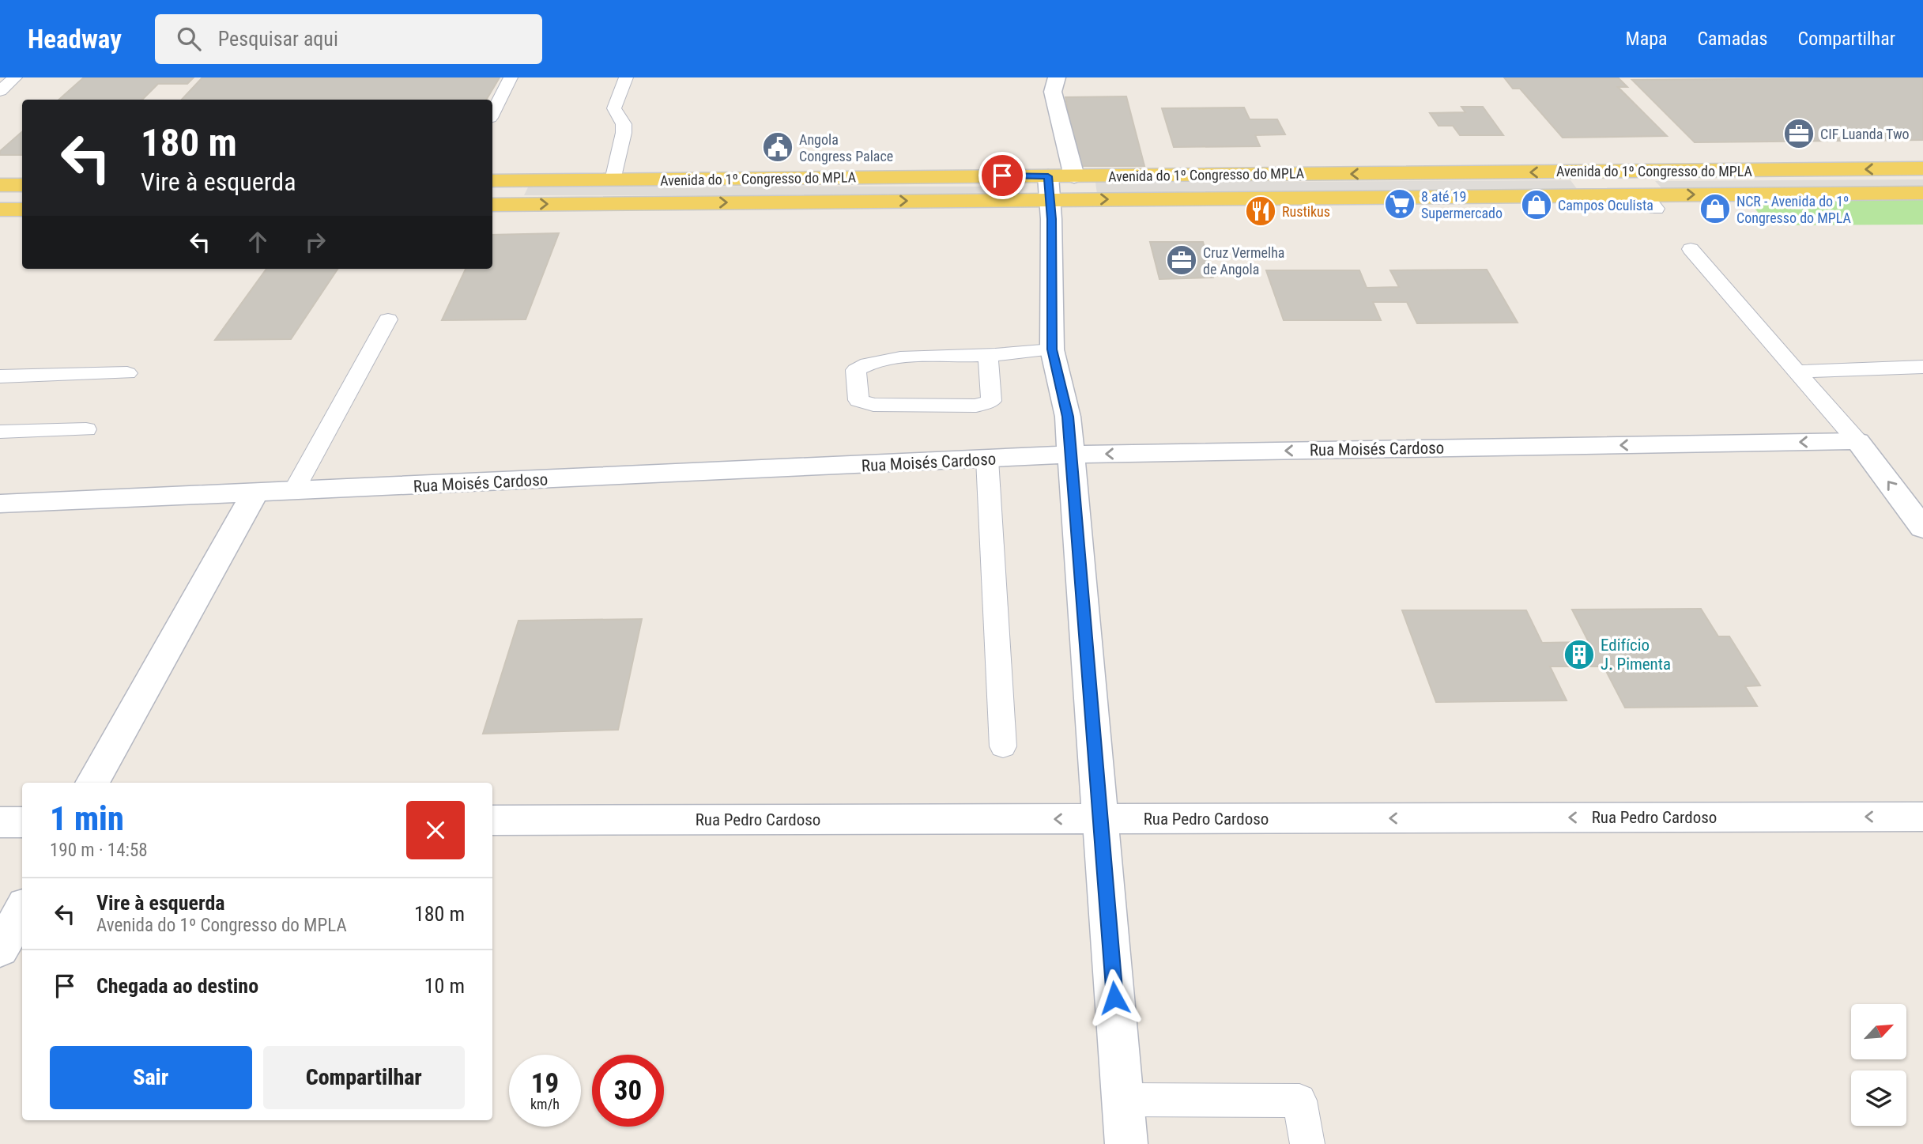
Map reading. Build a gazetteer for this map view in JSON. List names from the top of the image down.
{
  "streets": {
    "main road": ["Avenida do 1º Congresso do MPLA"],
    "street": ["Rua Moisés Cardoso", "Rua Pedro Cardoso"]
  },
  "one_way": ["Rua Moisés Cardoso", "Rua Pedro Cardoso"],
  "places": {
    "office": ["CIF Luanda Two", "Cruz Vermelha de Angola"],
    "public building": ["Angola Congress Palace"],
    "supermarket": ["8 até 19 Supermercado"],
    "shop": ["Campos Oculista", "NCR - Avenida do 1º Congresso do MPLA"],
    "restaurant": ["Rustikus"],
    "building": ["Edifício J. Pimenta"]
  },
  "north": "top right",
  "page": {
    "header": "Headway",
    "search": "Pesquisar aqui",
    "nav": ["Mapa", "Camadas", "Compartilhar"],
    "turn": ["180 m", "Vire à esquerda"],
    "heading": ["1 min", "190 m · 14:58"],
    "list": [
      {
        "name": "Vire à esquerda",
        "note": "Avenida do 1º Congresso do MPLA",
        "value": "180 m"
      },
      {
        "name": "Chegada ao destino",
        "value": "10 m"
      }
    ],
    "buttons": ["Sair", "Compartilhar"],
    "speed": "19 km/h",
    "limit": "30"
  }
}
